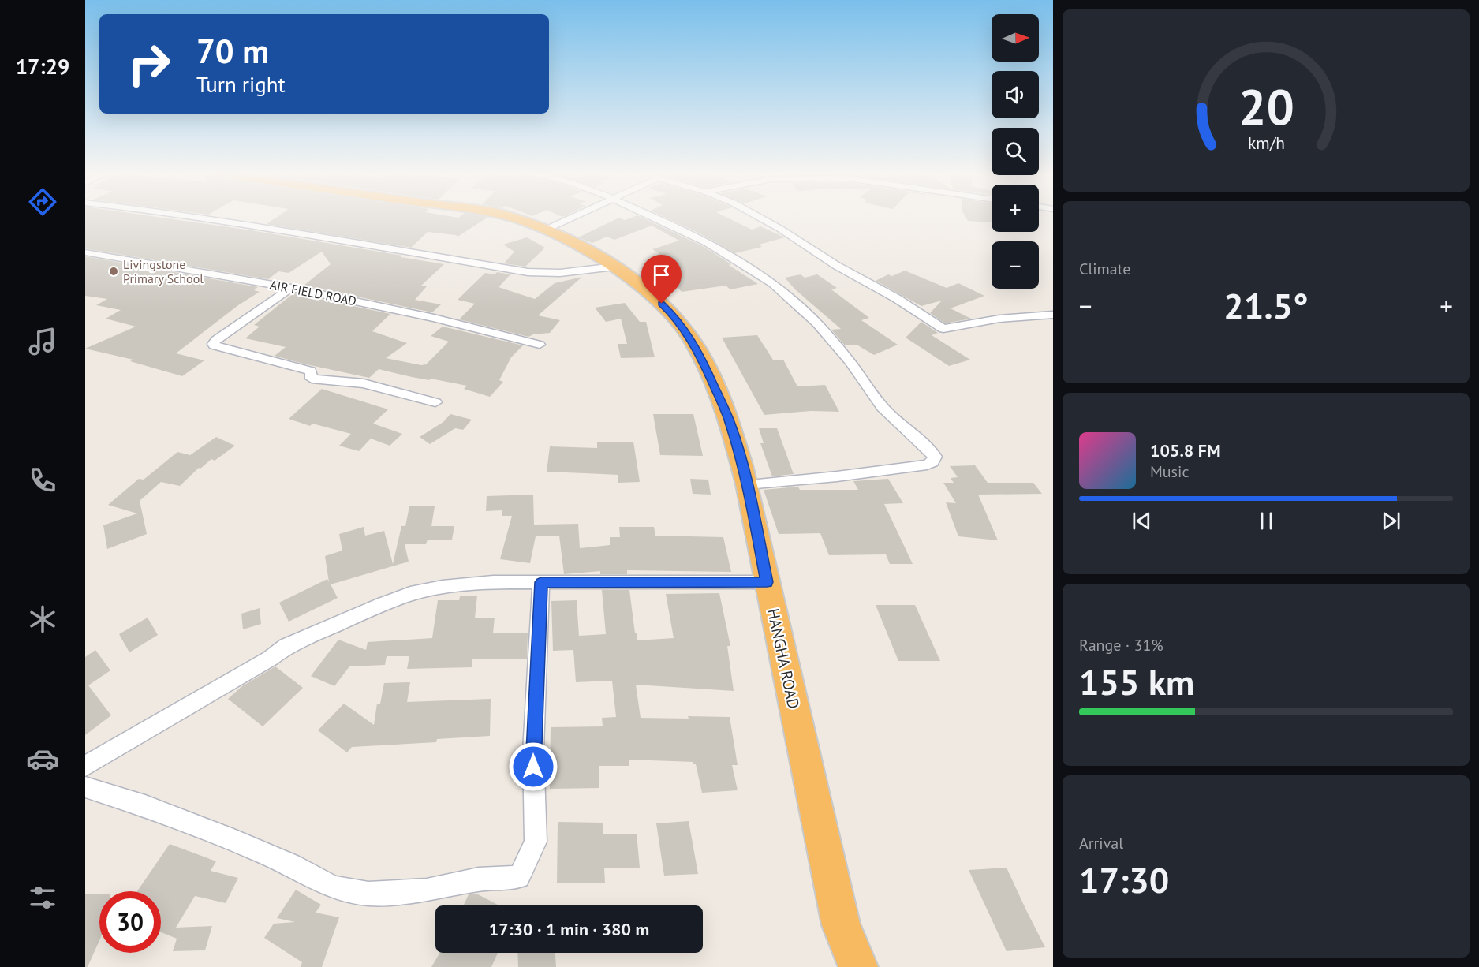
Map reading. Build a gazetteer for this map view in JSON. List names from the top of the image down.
{
  "streets": {
    "highway": ["HANGHA ROAD"],
    "street": ["AIR FIELD ROAD"]
  },
  "places": ["Livingstone Primary School"],
  "north": "right",
  "page": {
    "tabs": "17:29",
    "map_buttons": ["+", "−"],
    "turn": ["70 m", "Turn right"],
    "tile": [
      "Climate",
      ["Range · 31%", "155 km"],
      ["Arrival", "17:30"]
    ],
    "heat": ["−", "21.5°", "+"],
    "song": ["105.8 FM", "Music"],
    "limit": "30",
    "trip": "17:30 · 1 min · 380 m",
    "gauge": ["20", "km/h"]
  }
}
